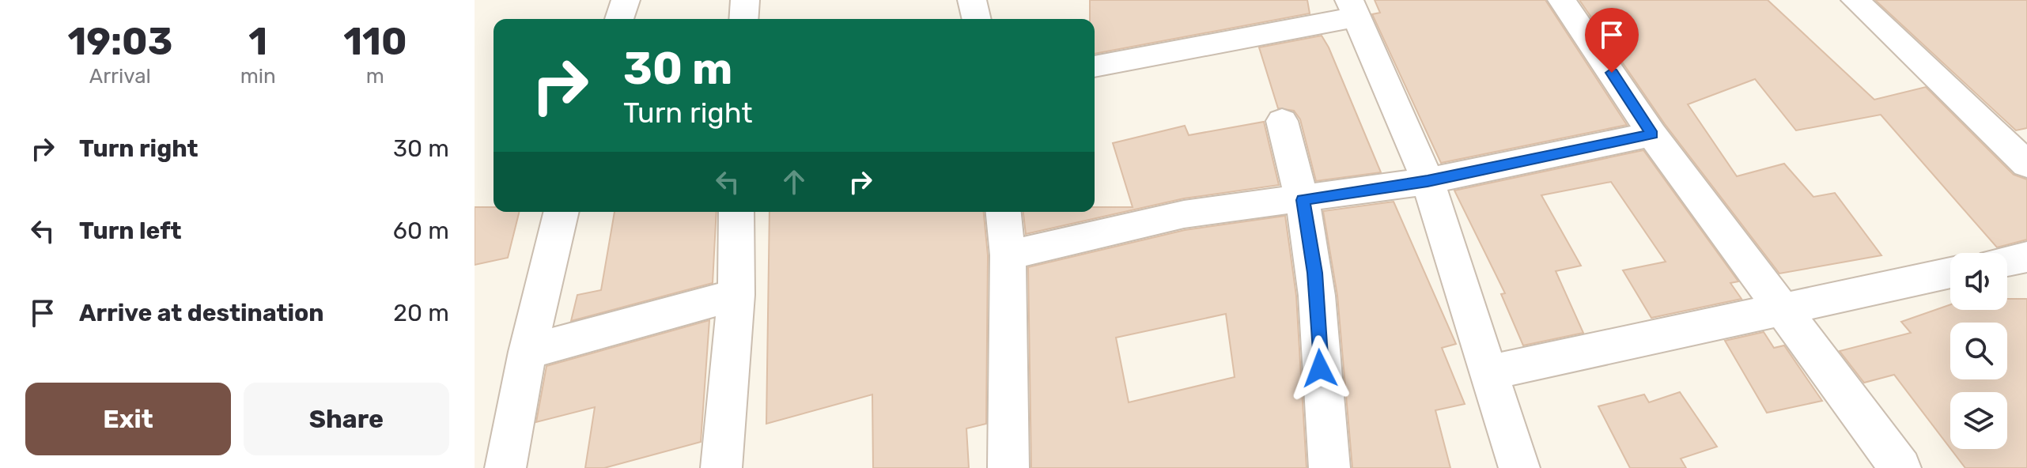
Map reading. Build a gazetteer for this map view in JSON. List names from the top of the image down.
{
  "page": {
    "eta": [
      "19:03",
      "Arrival",
      "1",
      "min",
      "110",
      "m"
    ],
    "turn": ["30 m", "Turn right"],
    "list": [
      {
        "name": "Turn right",
        "value": "30 m"
      },
      {
        "name": "Turn left",
        "value": "60 m"
      },
      {
        "name": "Arrive at destination",
        "value": "20 m"
      }
    ],
    "buttons": ["Exit", "Share"]
  }
}
